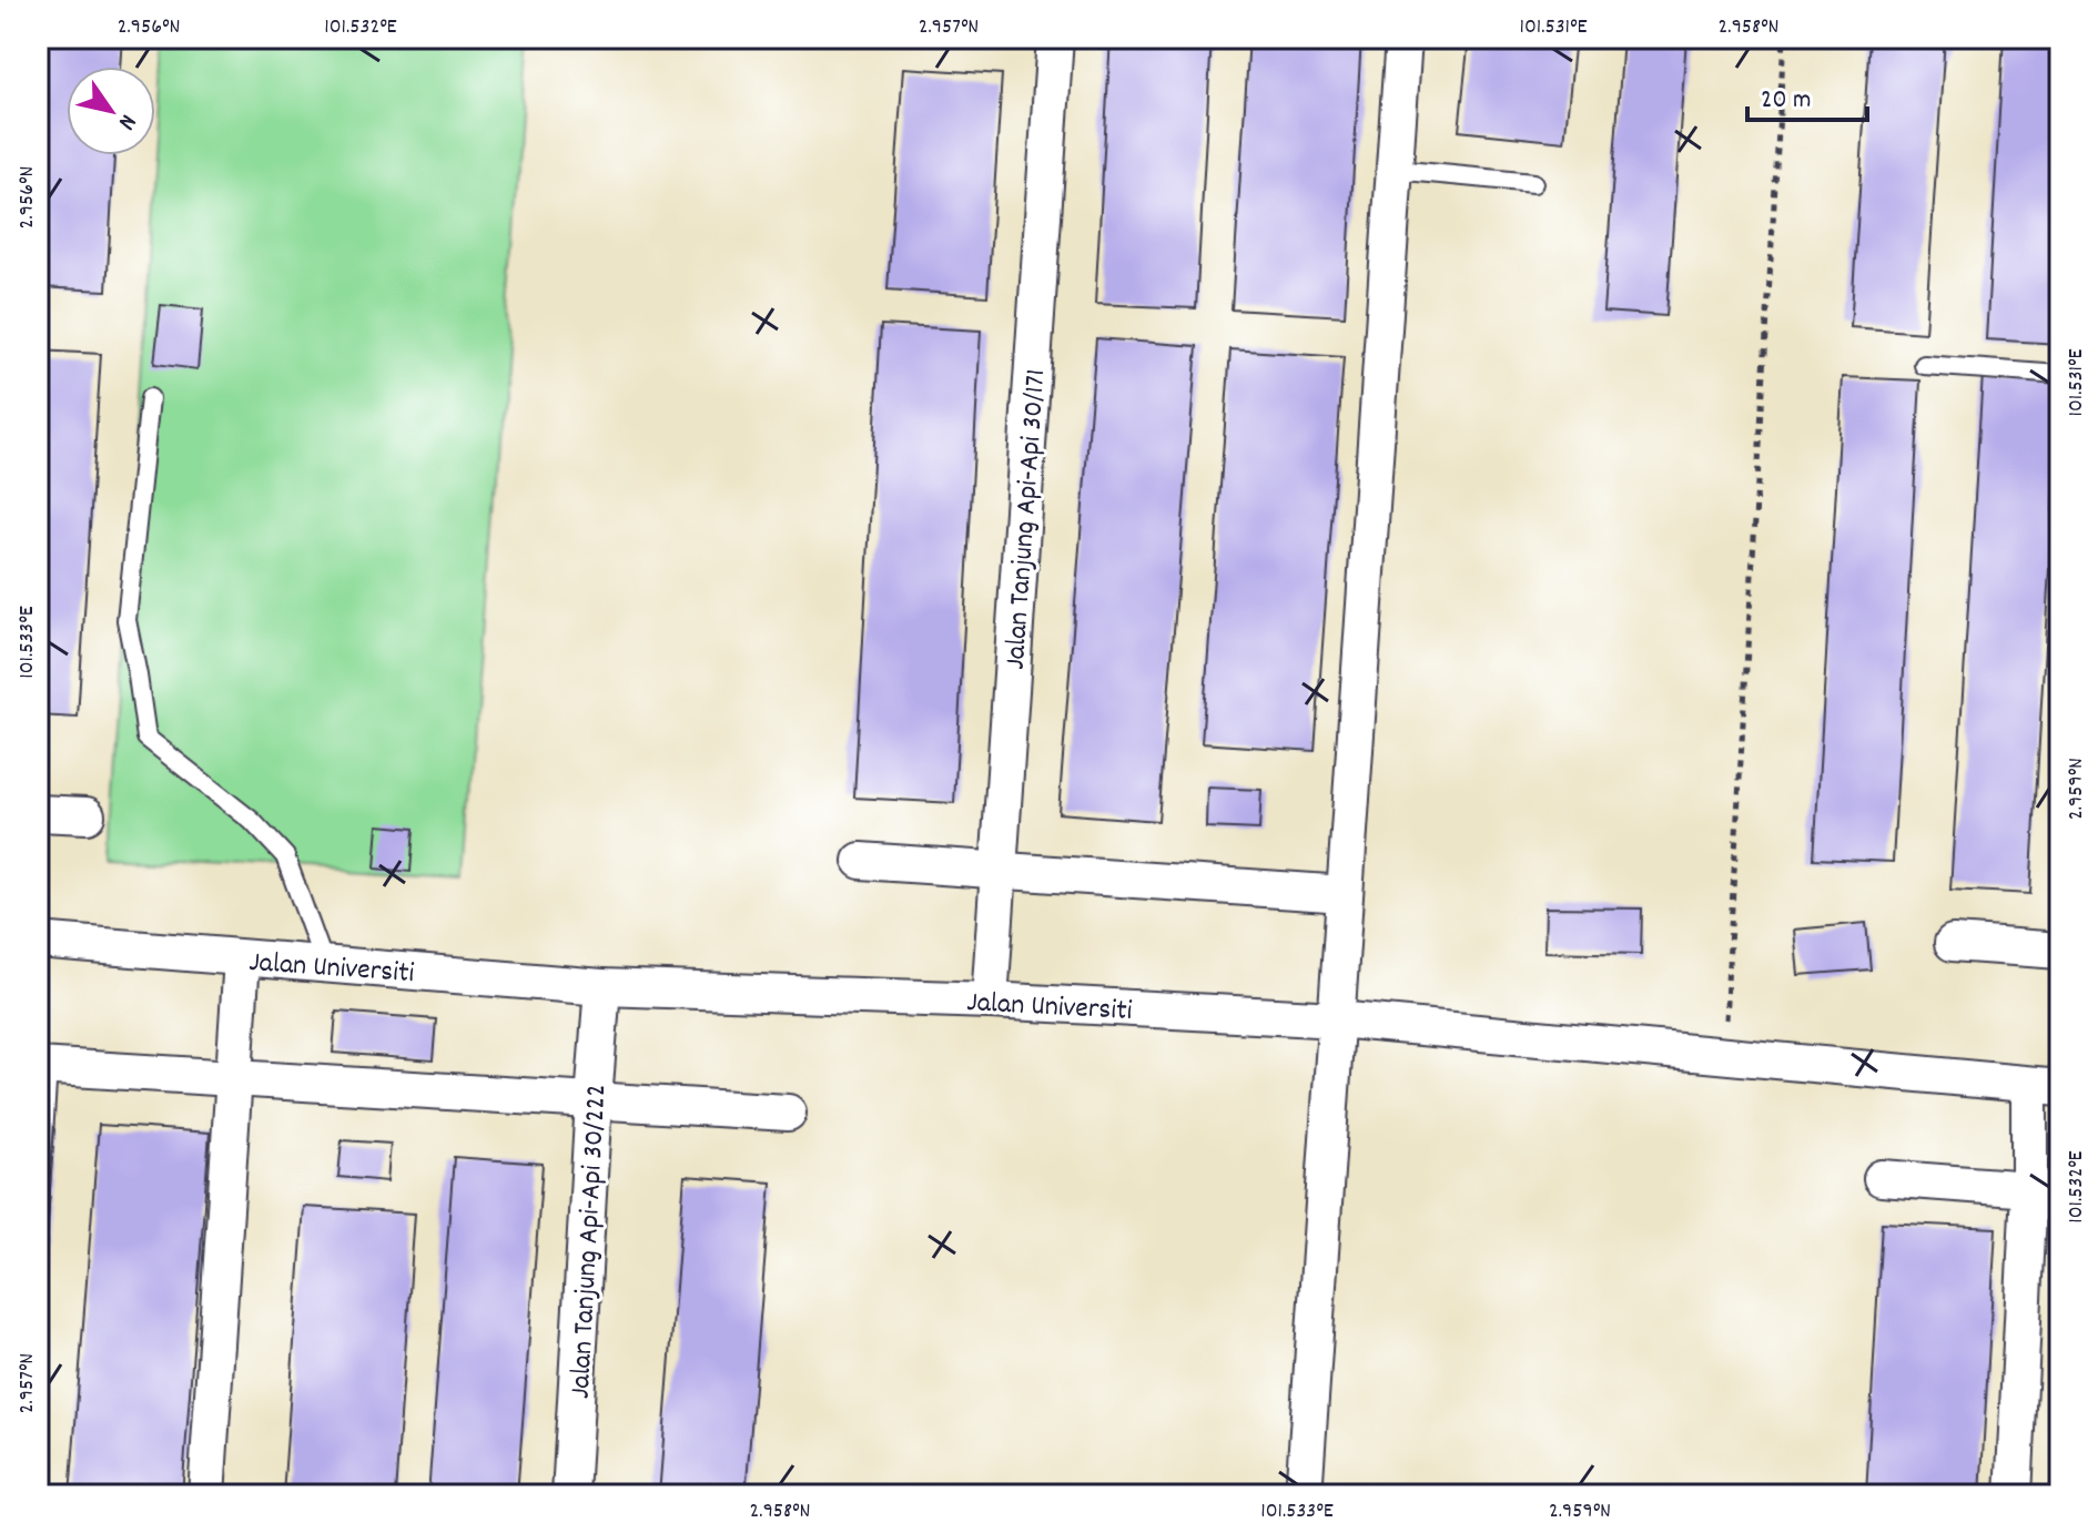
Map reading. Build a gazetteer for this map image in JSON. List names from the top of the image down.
{
  "streets": {
    "street": ["Jalan Tanjung Api-Api 30/171", "Jalan Universiti", "Jalan Tanjung Api-Api 30/222"]
  },
  "crossings": [
    ["Jalan Tanjung Api-Api 30/171", "Jalan Universiti"],
    ["Jalan Universiti", "Jalan Tanjung Api-Api 30/222"]
  ],
  "scale_bar": "20 m",
  "north": "bottom right",
  "coordinates": [
    "2.956°N",
    "101.532°E",
    "2.957°N",
    "101.531°E",
    "2.958°N",
    "101.533°E",
    "2.959°N"
  ]
}
